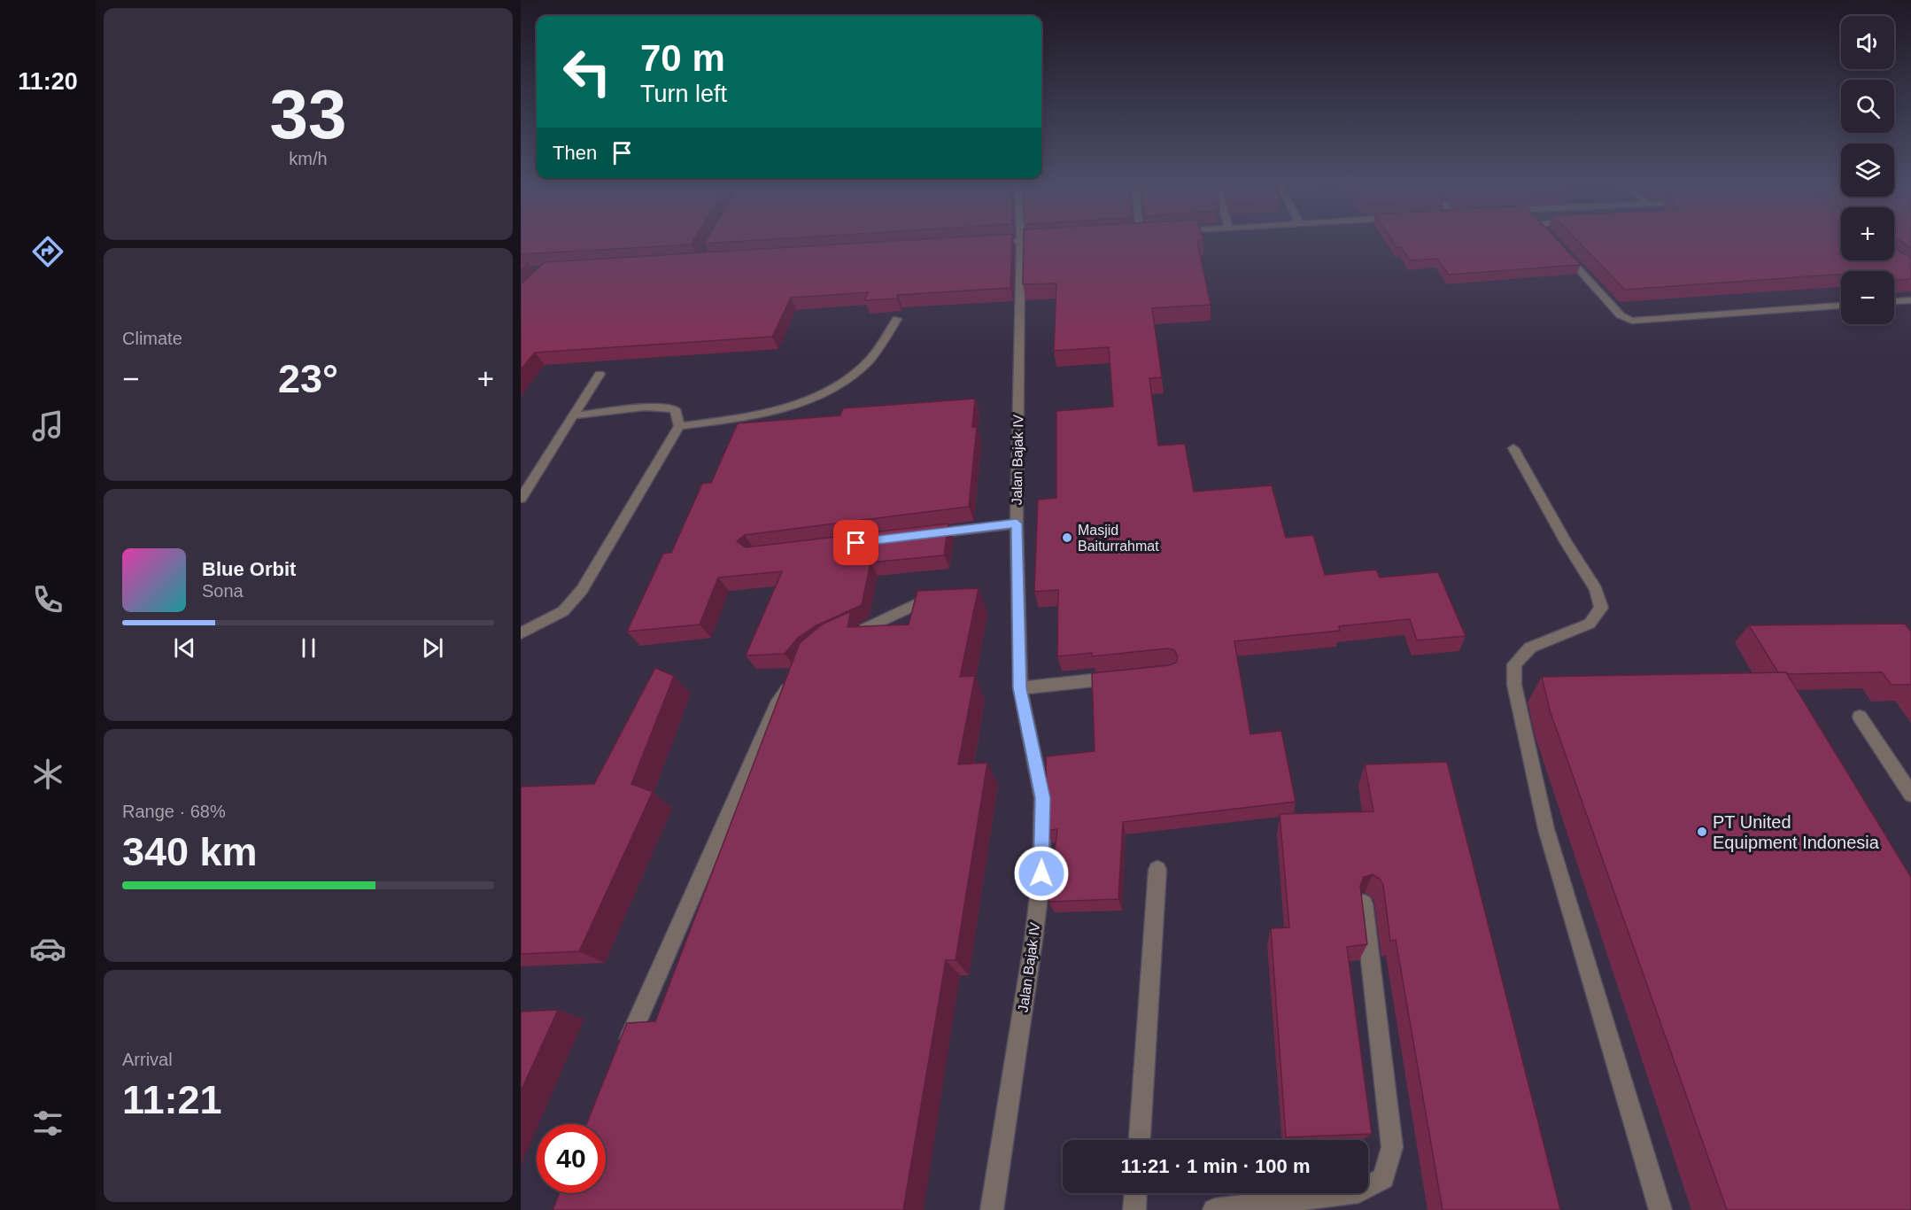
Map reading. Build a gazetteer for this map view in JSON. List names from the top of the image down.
{
  "streets": {
    "street": ["Jalan Bajak IV"]
  },
  "places": ["Masjid Baiturrahmat", "PT United Equipment Indonesia"],
  "page": {
    "tabs": "11:20",
    "tile": [
      ["33", "km/h"],
      "Climate",
      ["Range · 68%", "340 km"],
      ["Arrival", "11:21"]
    ],
    "map_buttons": ["+", "−"],
    "turn": ["70 m", "Turn left"],
    "then": "Then",
    "heat": ["−", "23°", "+"],
    "song": ["Blue Orbit", "Sona"],
    "limit": "40",
    "trip": "11:21 · 1 min · 100 m"
  }
}
